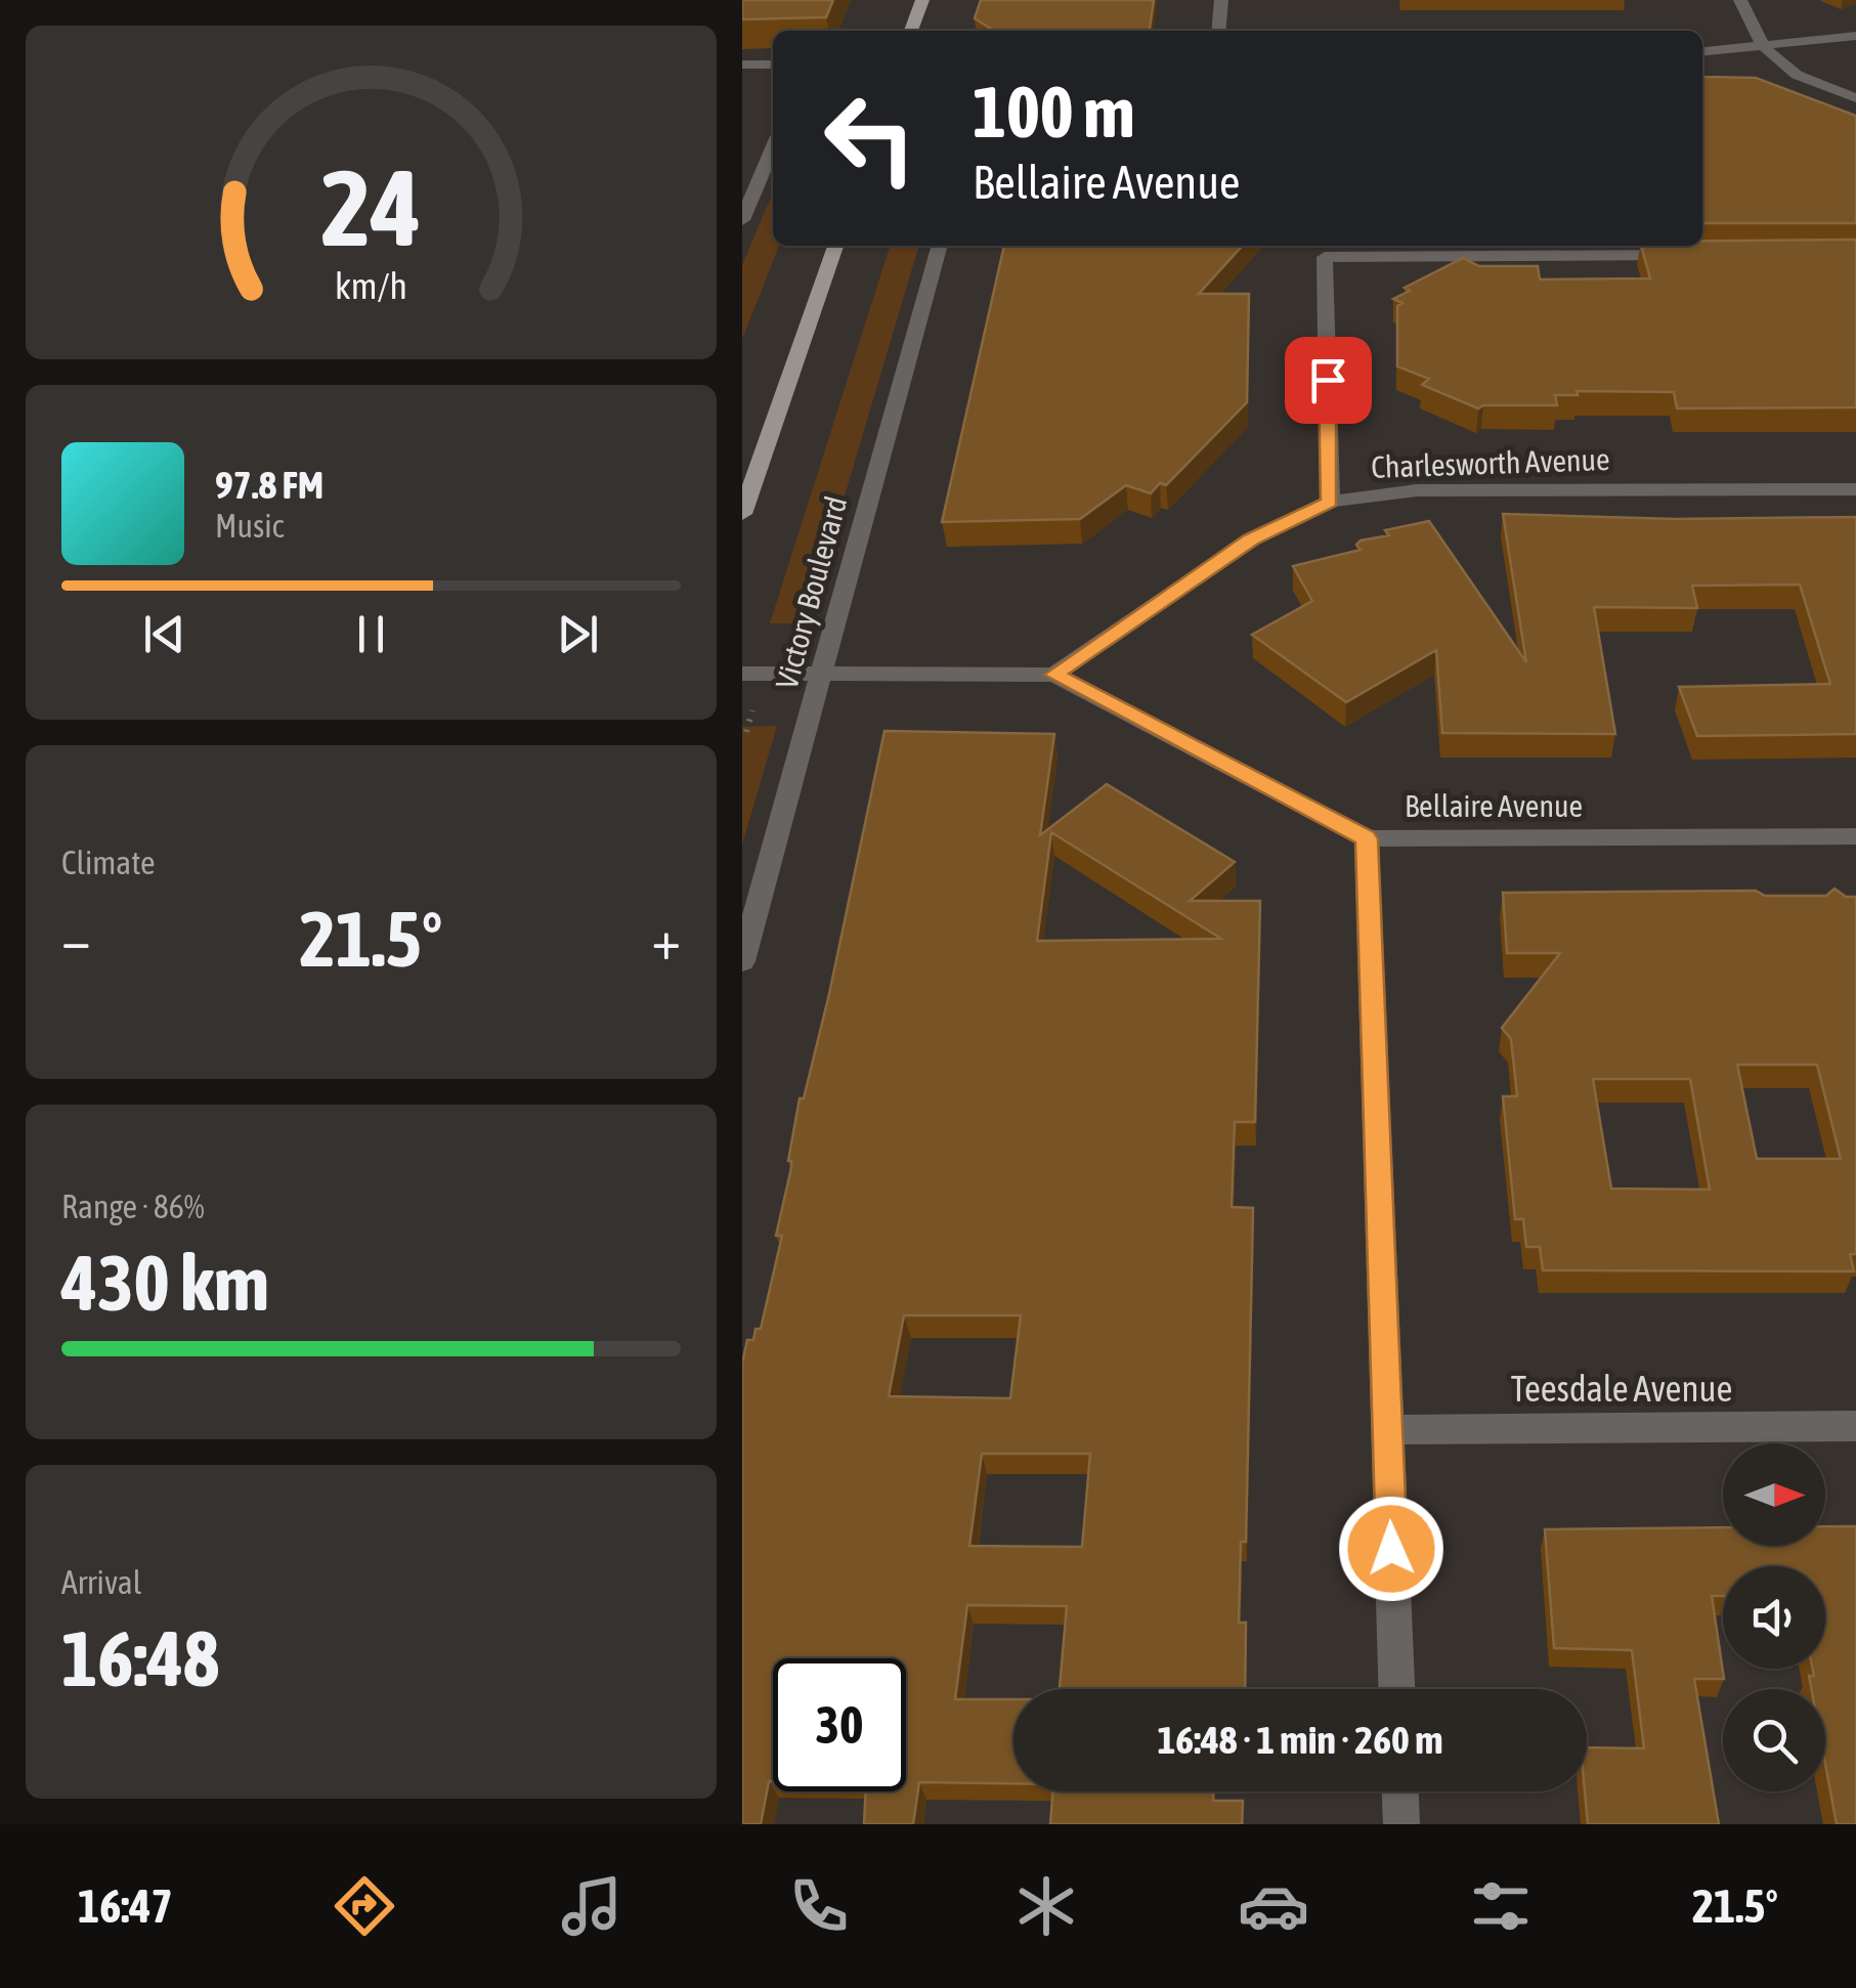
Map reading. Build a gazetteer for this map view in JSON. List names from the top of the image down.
{
  "streets": {
    "street": [
      "Charlesworth Avenue",
      "Victory Boulevard",
      "Bellaire Avenue",
      "Teesdale Avenue"
    ]
  },
  "crossings": [
    ["Charlesworth Avenue", "Bellaire Avenue"],
    ["Victory Boulevard", "Bellaire Avenue"]
  ],
  "north": "right",
  "page": {
    "turn": ["100 m", "Bellaire Avenue"],
    "song": ["97.8 FM", "Music"],
    "tile": [
      "Climate",
      ["Range · 86%", "430 km"],
      ["Arrival", "16:48"]
    ],
    "heat": ["−", "21.5°", "+"],
    "limit": "30",
    "trip": "16:48 · 1 min · 260 m",
    "tabs": ["16:47", "21.5°"],
    "gauge": ["24", "km/h"]
  }
}
